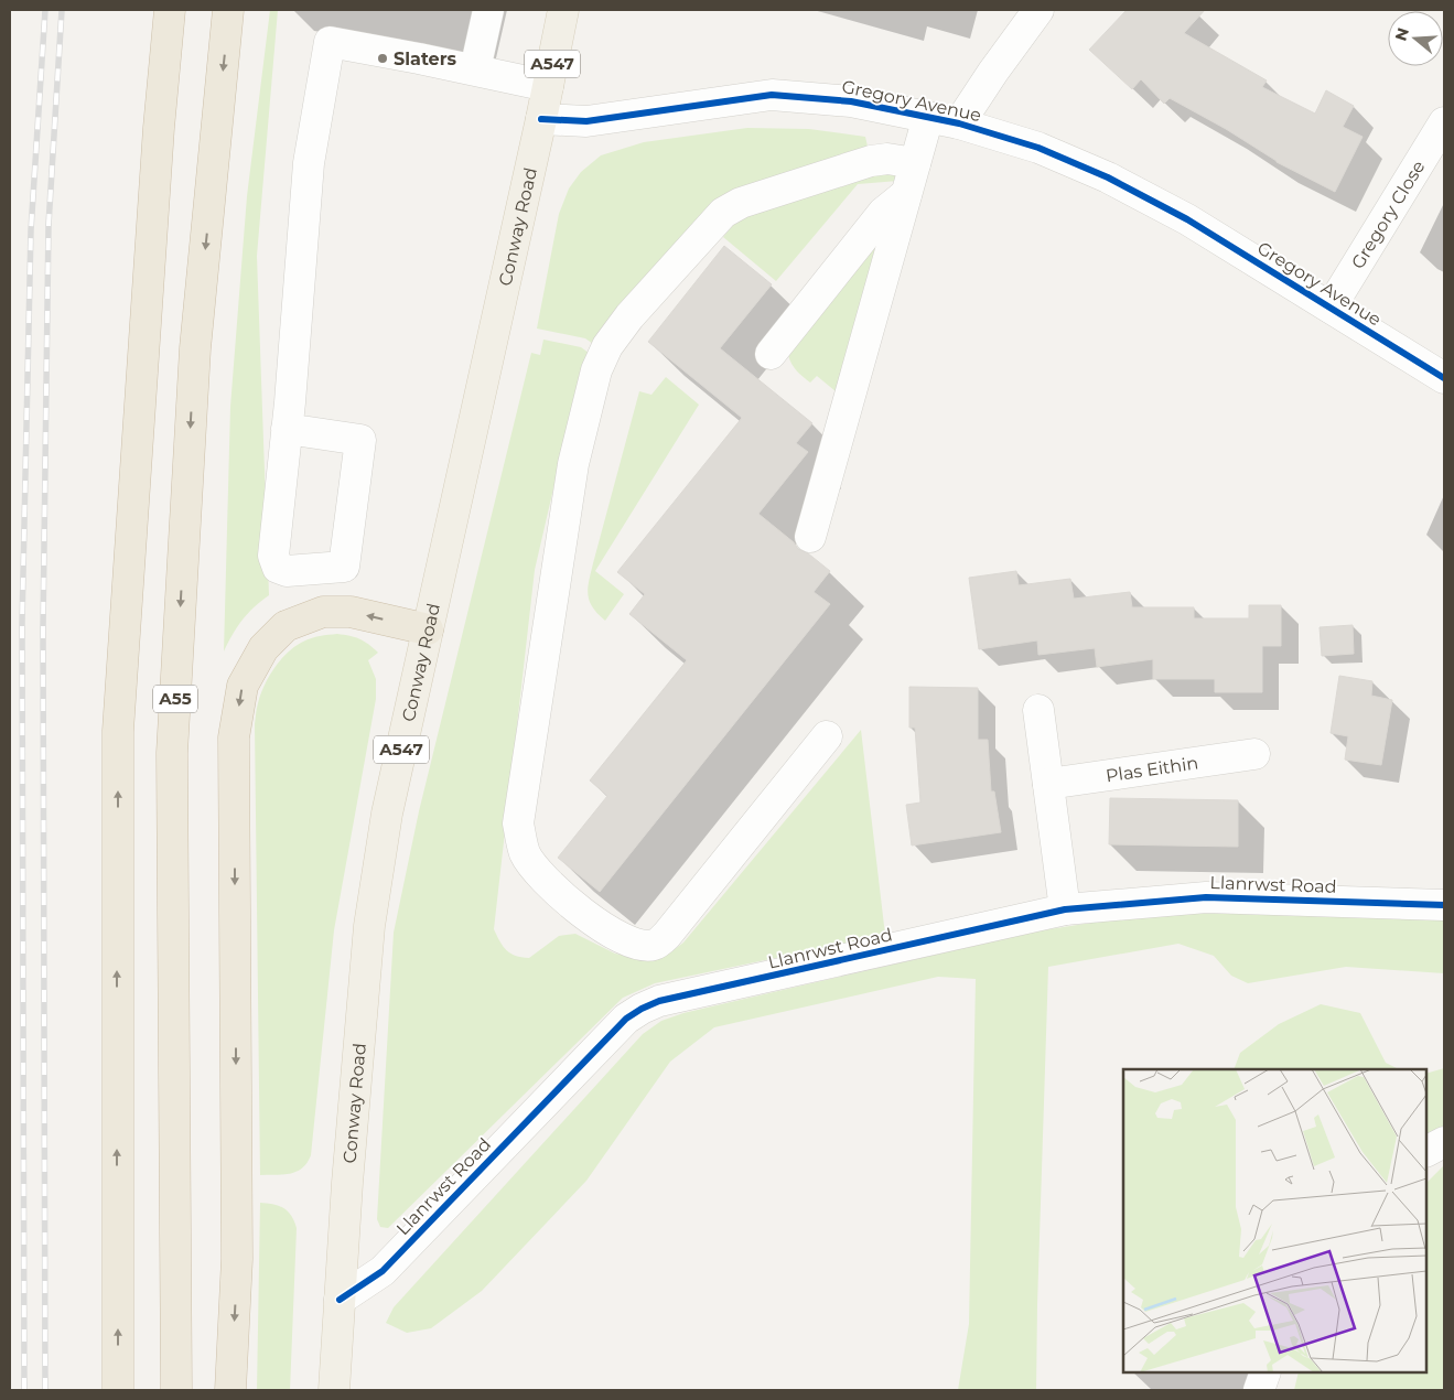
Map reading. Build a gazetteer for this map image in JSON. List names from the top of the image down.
{
  "streets": {
    "highway": ["A55"],
    "main road": ["A547", "Conway Road"],
    "street": [
      "Gregory Avenue",
      "Gregory Close",
      "Plas Eithin",
      "Llanrwst Road"
    ]
  },
  "crossings": [
    ["Gregory Avenue", "Gregory Close"],
    ["Gregory Avenue", "Conway Road"],
    ["Conway Road", "Llanrwst Road"]
  ],
  "places": ["Slaters"],
  "north": "left"
}
